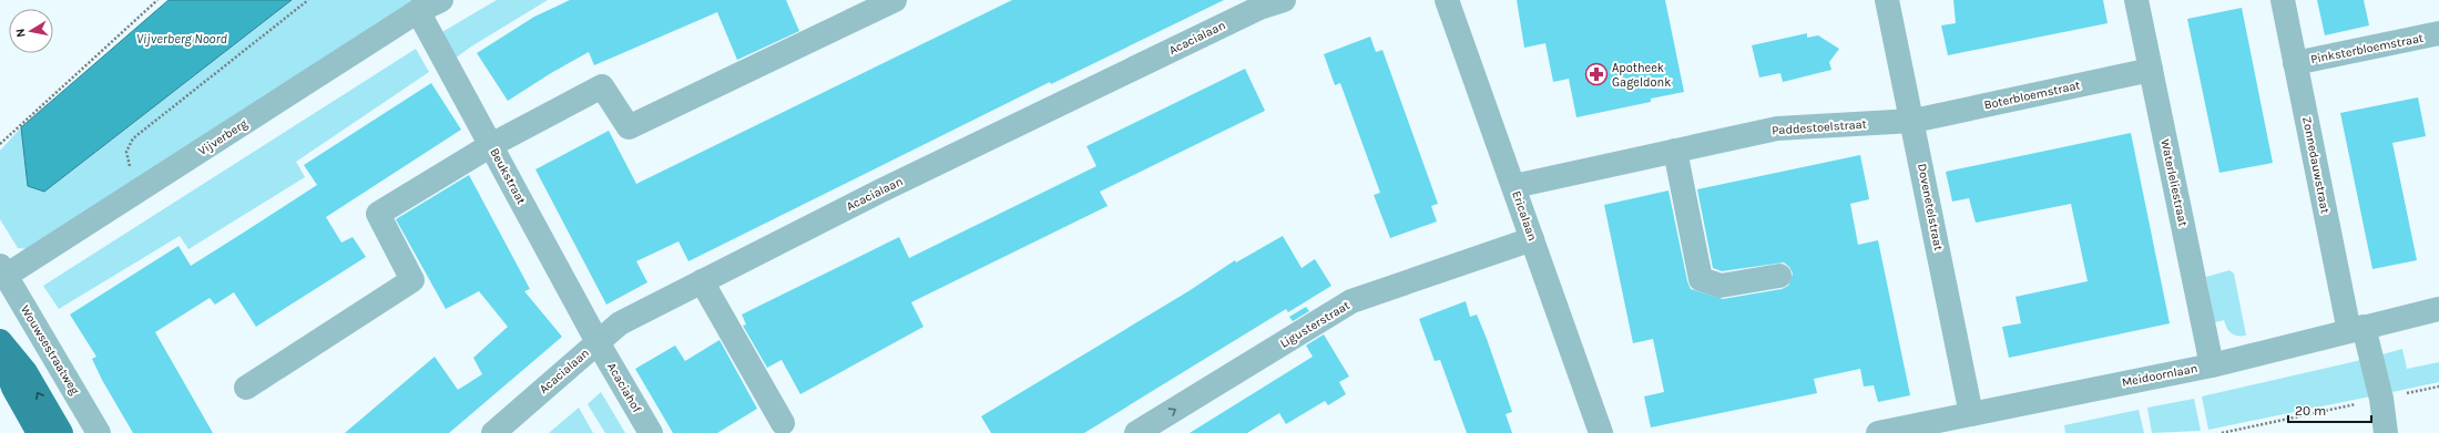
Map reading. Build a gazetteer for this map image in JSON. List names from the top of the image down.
{
  "streets": {
    "street": [
      "Acacialaan",
      "Pinksterbloemstraat",
      "Boterbloemstraat",
      "Paddestoelstraat",
      "Vijverberg",
      "Zonnedauwstraat",
      "Beukstraat",
      "Waterleliestraat",
      "Dovenetelstraat",
      "Ericalaan",
      "Ligusterstraat",
      "Wouwsestraatweg",
      "Meidoornlaan",
      "Acaciahof"
    ]
  },
  "crossings": [
    ["Acacialaan", "Beukstraat"],
    ["Acacialaan", "Acaciahof"],
    ["Pinksterbloemstraat", "Zonnedauwstraat"],
    ["Boterbloemstraat", "Paddestoelstraat"],
    ["Boterbloemstraat", "Waterleliestraat"],
    ["Boterbloemstraat", "Dovenetelstraat"],
    ["Paddestoelstraat", "Dovenetelstraat"],
    ["Paddestoelstraat", "Ericalaan"],
    ["Vijverberg", "Beukstraat"],
    ["Vijverberg", "Wouwsestraatweg"],
    ["Zonnedauwstraat", "Meidoornlaan"],
    ["Beukstraat", "Acaciahof"],
    ["Waterleliestraat", "Meidoornlaan"],
    ["Dovenetelstraat", "Meidoornlaan"],
    ["Ericalaan", "Ligusterstraat"]
  ],
  "one_way": ["Ligusterstraat"],
  "water": ["Vijverberg Noord"],
  "places": {
    "pharmacy": ["Apotheek Gageldonk"]
  },
  "scale_bar": "20 m",
  "north": "left"
}
